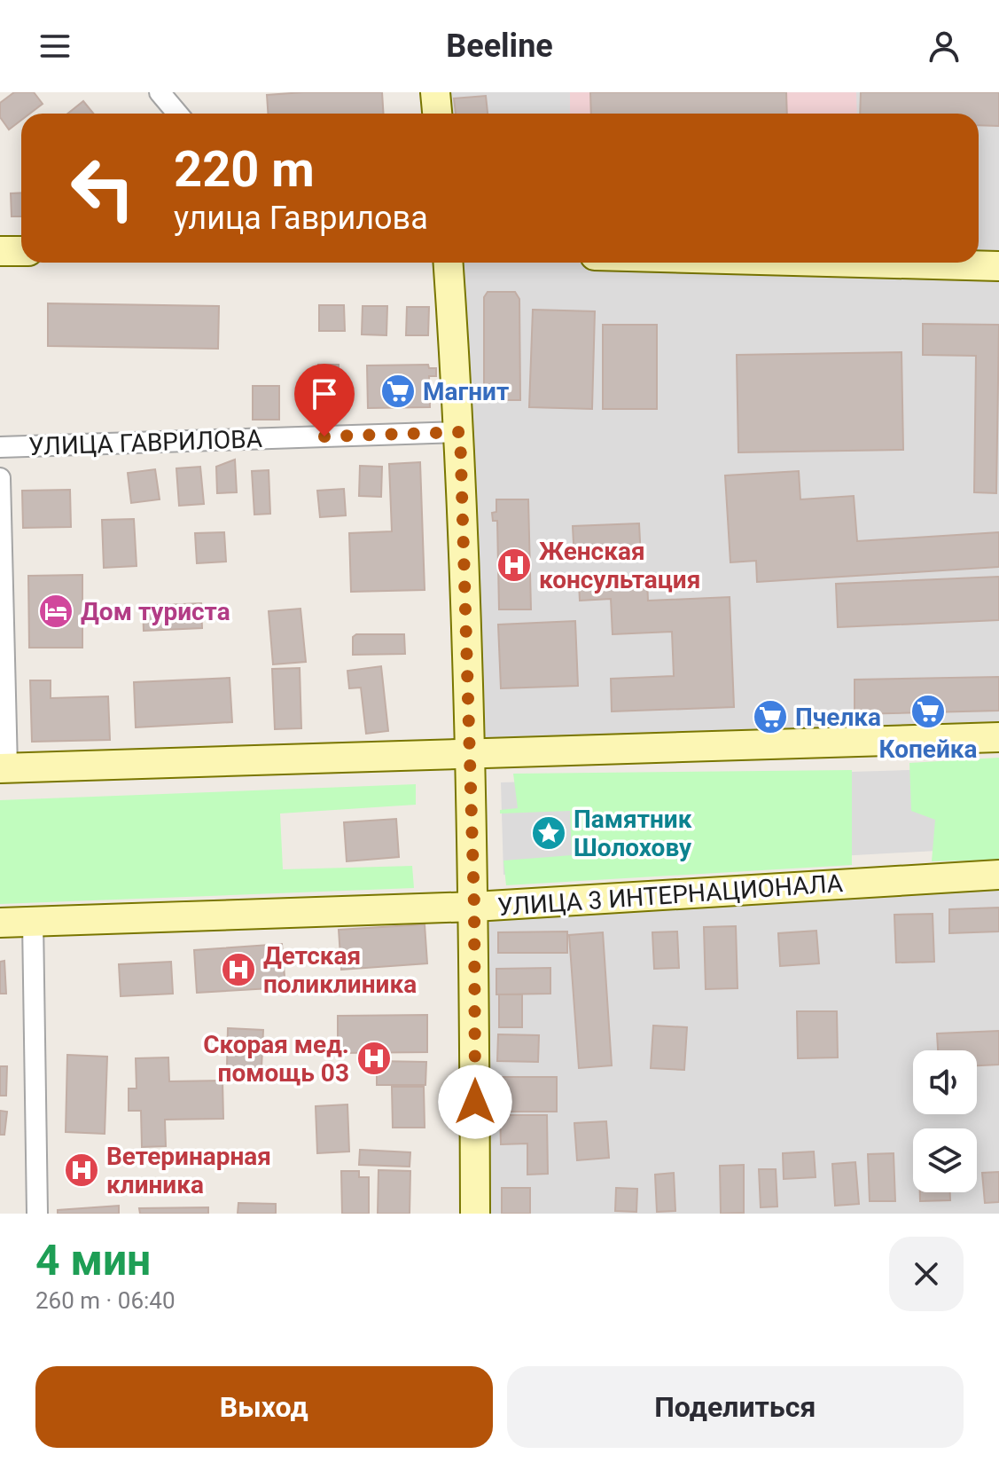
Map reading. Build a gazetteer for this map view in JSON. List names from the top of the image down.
{
  "streets": {
    "main road": ["УЛИЦА 3 ИНТЕРНАЦИОНАЛА"],
    "street": ["УЛИЦА ГАВРИЛОВА"]
  },
  "places": {
    "supermarket": ["Магнит", "Копейка", "Пчелка"],
    "hospital": [
      "Женская консультация",
      "Детская поликлиника",
      "Скорая мед. помощь 03",
      "Ветеринарная клиника"
    ],
    "hotel": ["Дом туриста"],
    "place": ["Памятник Шолохову"]
  },
  "page": {
    "header": "Beeline",
    "turn": ["220 m", "улица Гаврилова"],
    "heading": ["4 мин", "260 m · 06:40"],
    "buttons": ["Выход", "Поделиться"]
  }
}
